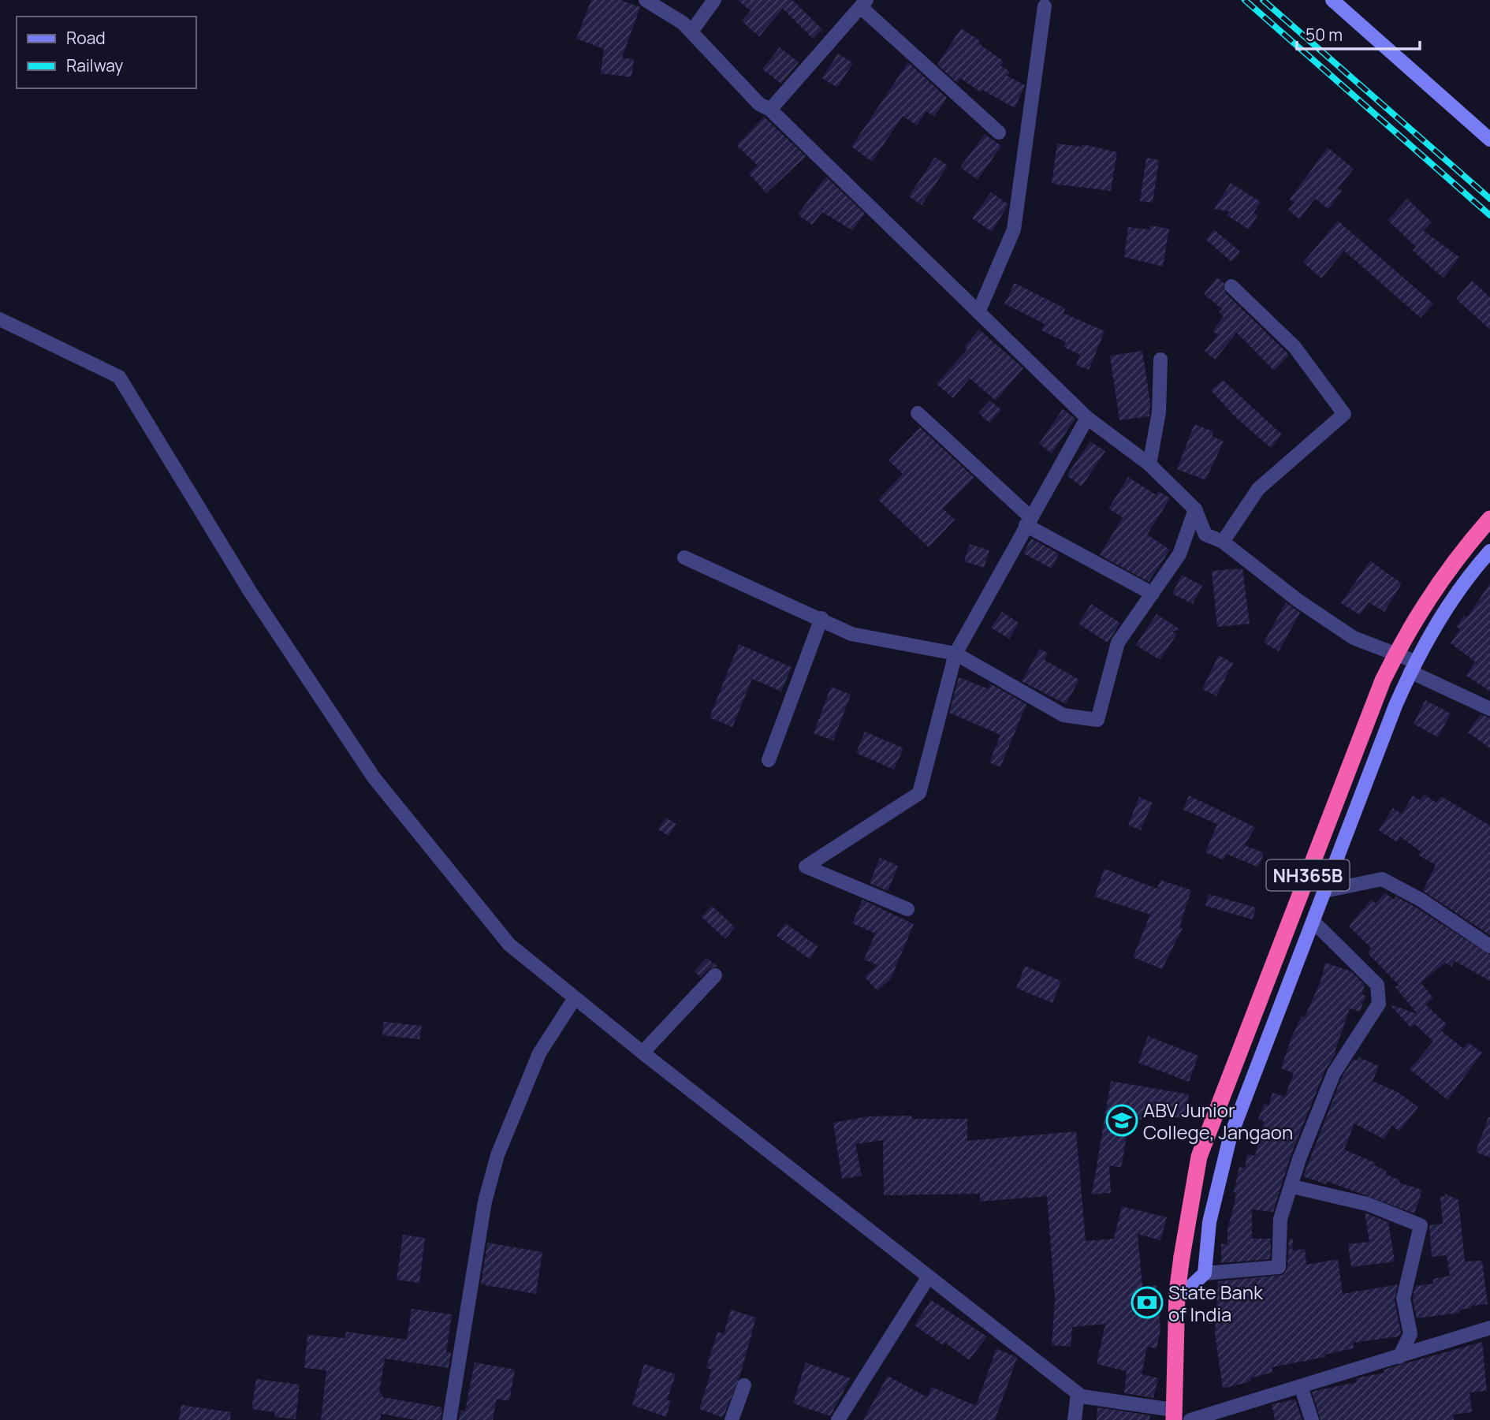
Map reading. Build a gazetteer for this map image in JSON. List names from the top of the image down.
{
  "streets": {
    "highway": ["NH365B"]
  },
  "places": {
    "school or university": ["ABV Junior College, Jangaon"],
    "bank": ["State Bank of India"]
  },
  "legend": ["Road", "Railway"],
  "scale_bar": "50 m"
}
